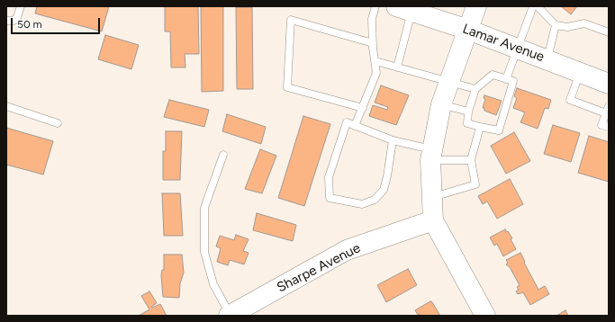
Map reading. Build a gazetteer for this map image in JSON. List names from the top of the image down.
{
  "streets": {
    "main road": ["Lamar Avenue", "Sharpe Avenue"]
  },
  "scale_bar": "50 m"
}
